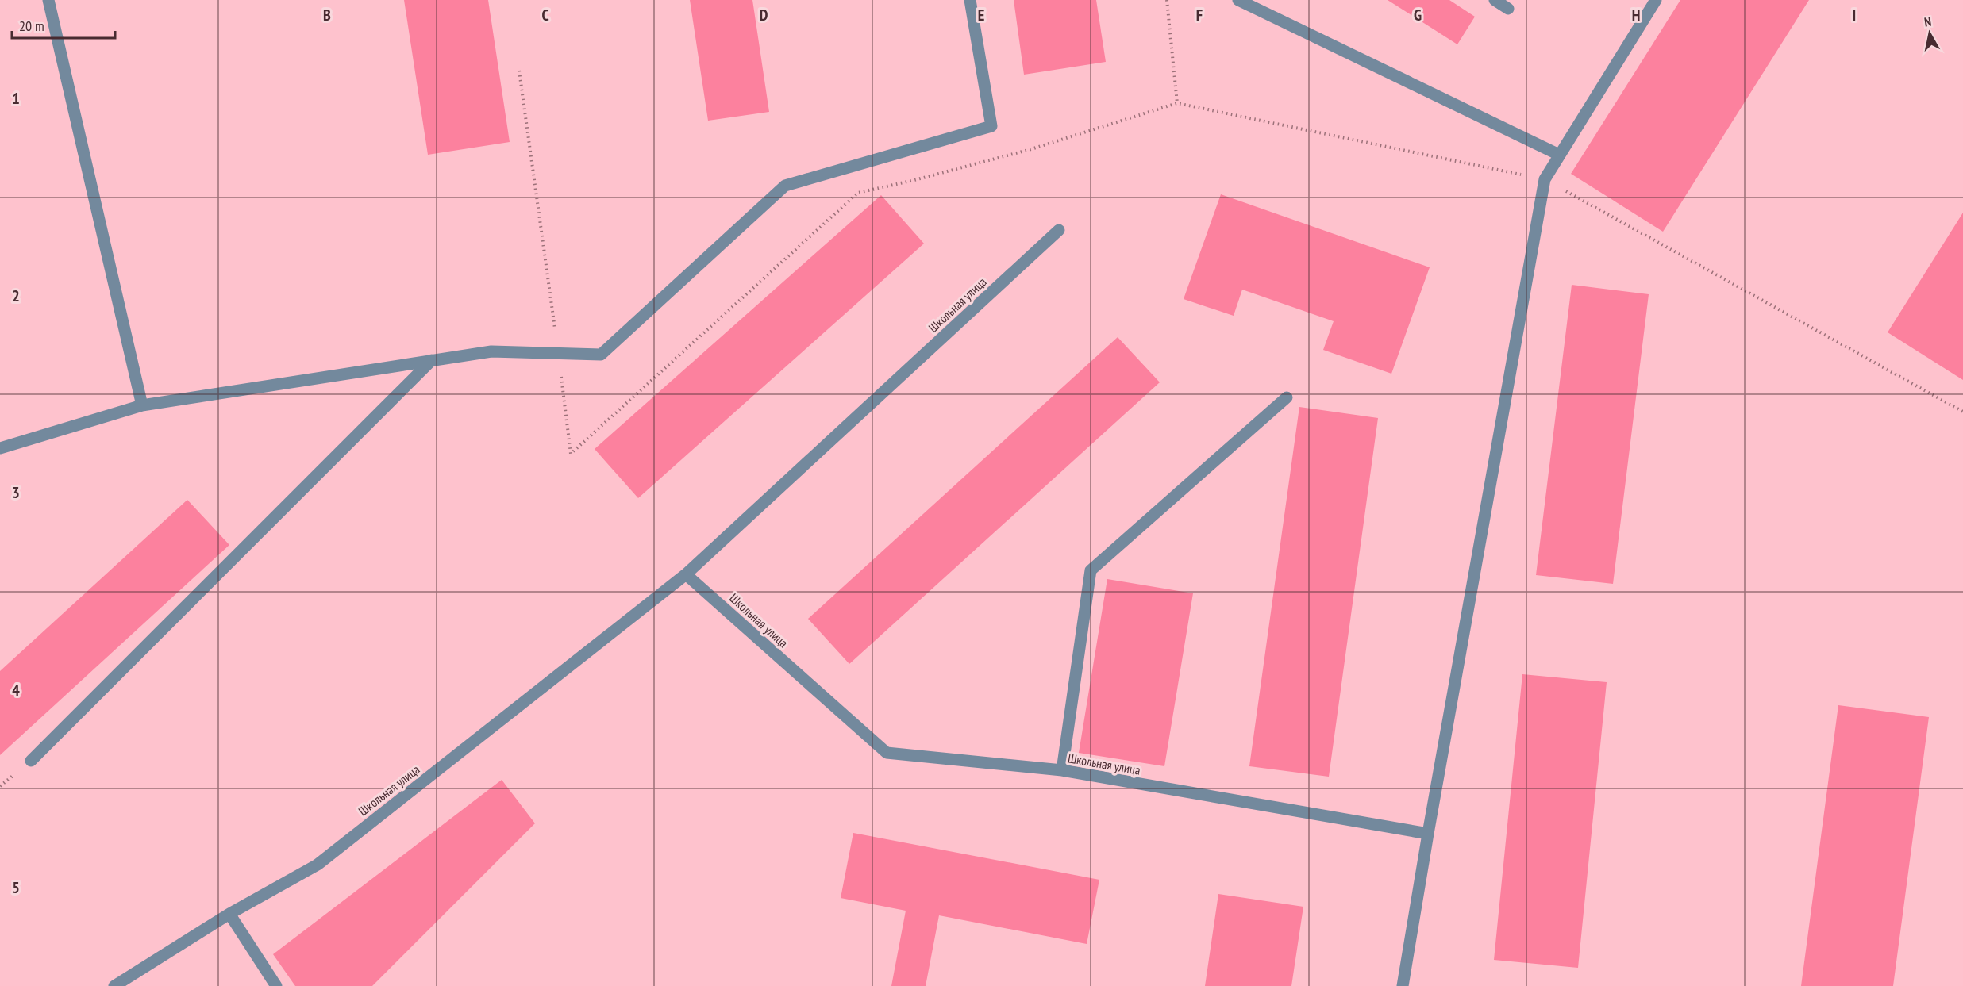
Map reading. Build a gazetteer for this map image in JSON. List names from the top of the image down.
{
  "streets": {
    "street": ["Школьная улица"]
  },
  "scale_bar": "20 m",
  "north": "top",
  "grid": {
    "columns": [
      "B",
      "C",
      "D",
      "E",
      "F",
      "G",
      "H",
      "I"
    ],
    "rows": [
      "1",
      "2",
      "3",
      "4",
      "5"
    ]
  }
}
